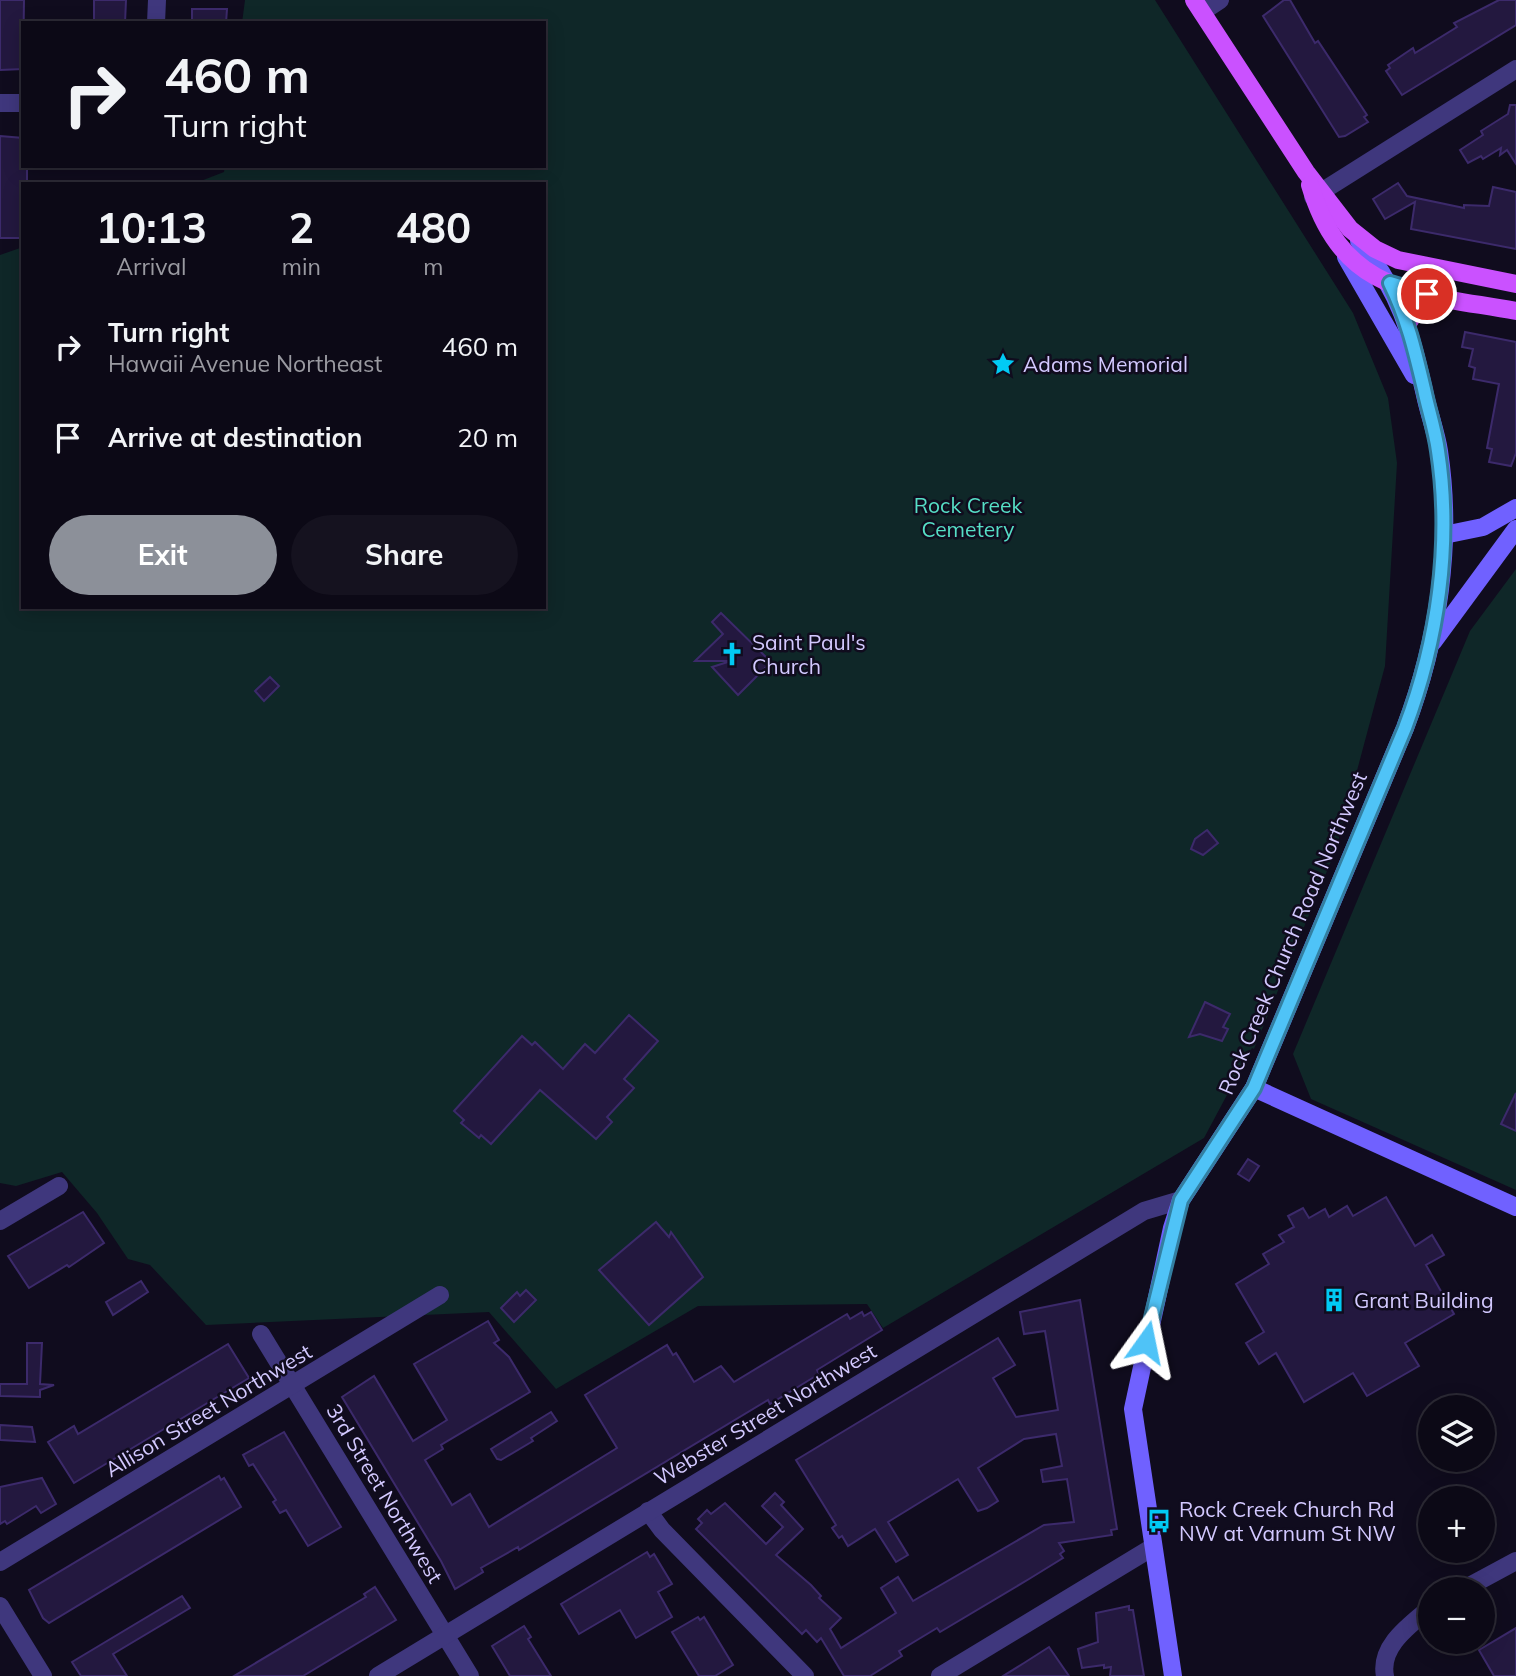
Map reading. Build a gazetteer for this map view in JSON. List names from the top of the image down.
{
  "streets": {
    "street": [
      "Rock Creek Church Road Northwest",
      "Allison Street Northwest",
      "Webster Street Northwest",
      "3rd Street Northwest"
    ]
  },
  "crossings": [
    ["Rock Creek Church Road Northwest", "Webster Street Northwest"],
    ["Allison Street Northwest", "3rd Street Northwest"],
    ["Webster Street Northwest", "3rd Street Northwest"]
  ],
  "parks": ["Rock Creek Cemetery"],
  "places": {
    "place": ["Adams Memorial"],
    "church": ["Saint Paul's Church"],
    "building": ["Grant Building"],
    "bus stop": ["Rock Creek Church Rd NW at Varnum St NW"]
  },
  "page": {
    "turn": ["460 m", "Turn right"],
    "eta": [
      "10:13",
      "Arrival",
      "2",
      "min",
      "480",
      "m"
    ],
    "list": [
      {
        "name": "Turn right",
        "note": "Hawaii Avenue Northeast",
        "value": "460 m"
      },
      {
        "name": "Arrive at destination",
        "value": "20 m"
      }
    ],
    "buttons": ["Exit", "Share"],
    "map_buttons": ["+", "−"]
  }
}
